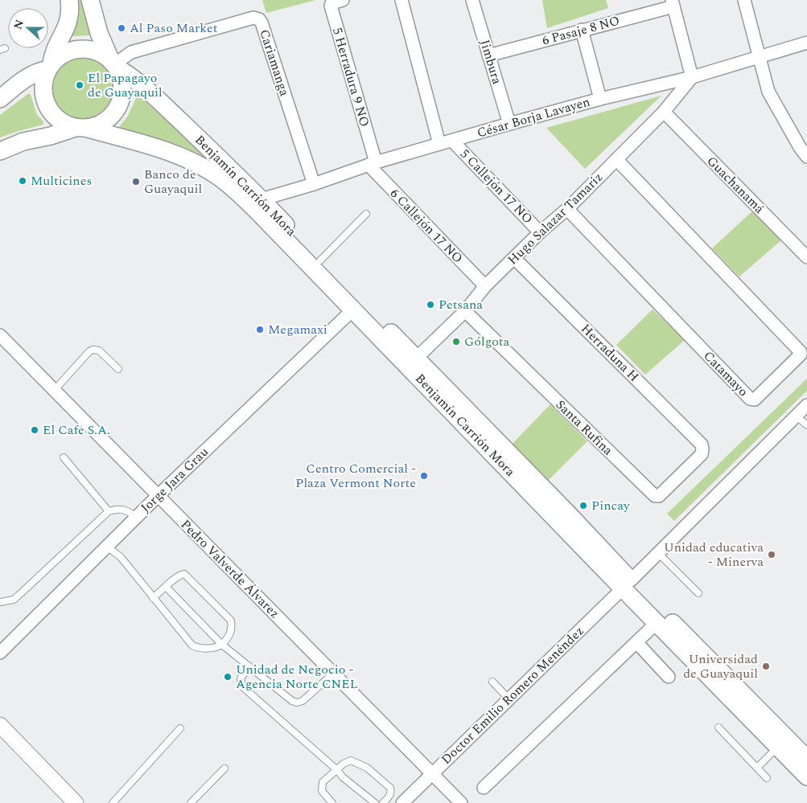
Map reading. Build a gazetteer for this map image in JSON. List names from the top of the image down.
{
  "streets": {
    "main road": ["Benjamín Carrión Mora"],
    "street": [
      "6 Pasaje 8 NO",
      "Jimbura",
      "Cariamanga",
      "5 Herradura 9 NO",
      "César Borja Lavayen",
      "Guachanamá",
      "5 Callejón 17 NO",
      "Hugo Salazar Tamariz",
      "6 Callejón 17 NO",
      "Herraduna H",
      "Catamayo",
      "Santa Rufina",
      "Jorge Jara Grau",
      "Pedro Valverde Álvarez",
      "Doctor Emilio Romero Menéndez"
    ]
  },
  "crossings": [
    ["6 Pasaje 8 NO", "Jimbura"],
    ["Jimbura", "César Borja Lavayen"],
    ["Cariamanga", "César Borja Lavayen"],
    ["Cariamanga", "Benjamín Carrión Mora"],
    ["5 Herradura 9 NO", "César Borja Lavayen"],
    ["5 Herradura 9 NO", "6 Callejón 17 NO"],
    ["César Borja Lavayen", "Benjamín Carrión Mora"],
    ["César Borja Lavayen", "5 Callejón 17 NO"],
    ["César Borja Lavayen", "Hugo Salazar Tamariz"],
    ["César Borja Lavayen", "6 Callejón 17 NO"],
    ["Guachanamá", "Hugo Salazar Tamariz"],
    ["Benjamín Carrión Mora", "Hugo Salazar Tamariz"],
    ["Benjamín Carrión Mora", "Jorge Jara Grau"],
    ["Benjamín Carrión Mora", "Doctor Emilio Romero Menéndez"],
    ["5 Callejón 17 NO", "Hugo Salazar Tamariz"],
    ["Hugo Salazar Tamariz", "6 Callejón 17 NO"],
    ["Hugo Salazar Tamariz", "Herraduna H"],
    ["Hugo Salazar Tamariz", "Catamayo"],
    ["Hugo Salazar Tamariz", "Santa Rufina"],
    ["Herraduna H", "Santa Rufina"],
    ["Jorge Jara Grau", "Pedro Valverde Álvarez"],
    ["Pedro Valverde Álvarez", "Doctor Emilio Romero Menéndez"]
  ],
  "places": [
    "Al Paso Market",
    "El Papagayo de Guayaquil",
    "Multicines",
    "Banco de Guayaquil",
    "Petsana",
    "Megamaxi",
    "Gólgota",
    "El Cafe S.A.",
    "Centro Comercial - Plaza Vermont Norte",
    "Pincay",
    "Unidad educativa - Minerva",
    "Universidad de Guayaquil",
    "Unidad de Negocio - Agencia Norte CNEL"
  ],
  "north": "left"
}
